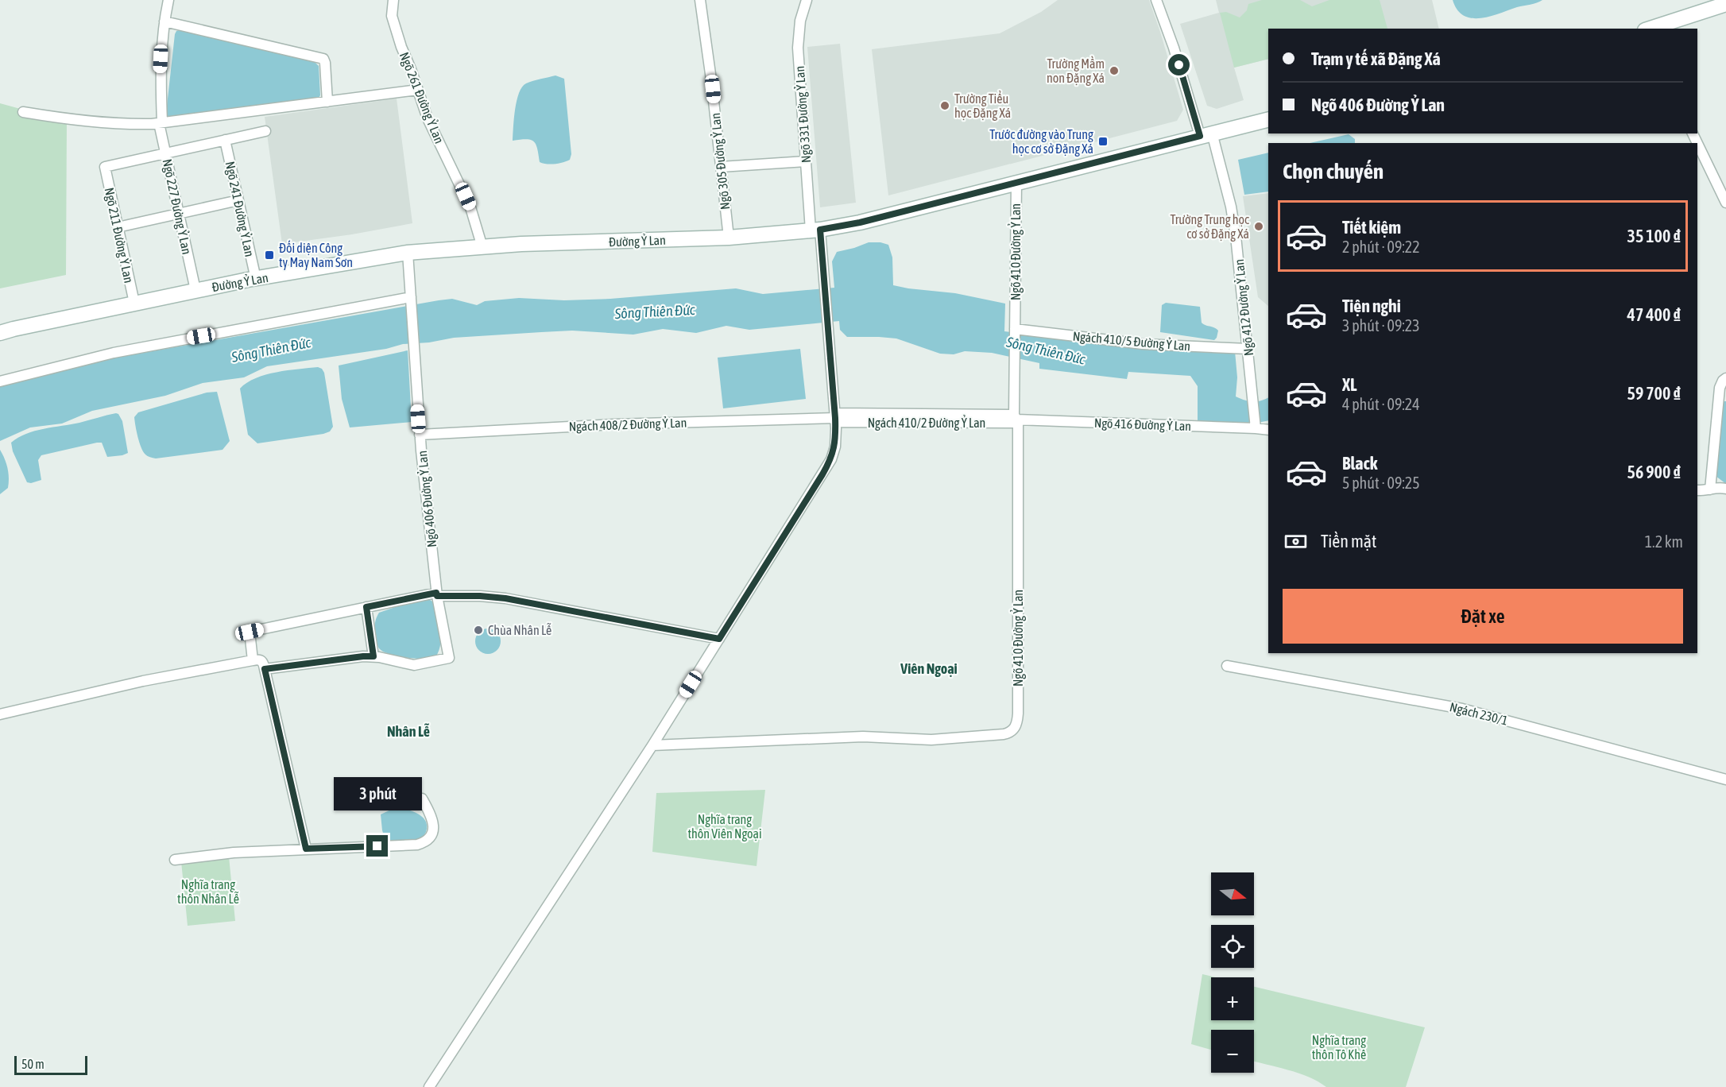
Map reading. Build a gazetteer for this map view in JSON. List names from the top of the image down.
{
  "streets": {
    "main road": ["Đường Ỷ Lan"],
    "street": [
      "Ngõ 261 Đường Ỷ Lan",
      "Ngõ 331 Đường Ỷ Lan",
      "Ngõ 305 Đường Ỷ Lan",
      "Ngõ 227 Đường Ỷ Lan",
      "Ngõ 241 Đường Ỷ Lan",
      "Ngõ 211 Đường Ỷ Lan",
      "Ngõ 410 Đường Ỷ Lan",
      "Ngõ 412 Đường Ỷ Lan",
      "Ngách 410/5 Đường Ỷ Lan",
      "Ngách 410/2 Đường Ỷ Lan",
      "Ngách 408/2 Đường Ỷ Lan",
      "Ngõ 416 Đường Ỷ Lan",
      "Ngõ 406 Đường Ỷ Lan",
      "Ngách 230/1"
    ]
  },
  "crossings": [
    ["Ngõ 261 Đường Ỷ Lan", "Đường Ỷ Lan"],
    ["Ngõ 331 Đường Ỷ Lan", "Đường Ỷ Lan"],
    ["Ngõ 331 Đường Ỷ Lan", "Ngõ 410 Đường Ỷ Lan"],
    ["Ngõ 331 Đường Ỷ Lan", "Ngách 410/2 Đường Ỷ Lan"],
    ["Ngõ 331 Đường Ỷ Lan", "Ngách 408/2 Đường Ỷ Lan"],
    ["Ngõ 305 Đường Ỷ Lan", "Đường Ỷ Lan"],
    ["Ngõ 227 Đường Ỷ Lan", "Ngõ 211 Đường Ỷ Lan"],
    ["Ngõ 227 Đường Ỷ Lan", "Đường Ỷ Lan"],
    ["Ngõ 241 Đường Ỷ Lan", "Đường Ỷ Lan"],
    ["Ngõ 211 Đường Ỷ Lan", "Đường Ỷ Lan"],
    ["Đường Ỷ Lan", "Ngõ 410 Đường Ỷ Lan"],
    ["Đường Ỷ Lan", "Ngõ 412 Đường Ỷ Lan"],
    ["Đường Ỷ Lan", "Ngõ 406 Đường Ỷ Lan"],
    ["Ngõ 410 Đường Ỷ Lan", "Ngách 410/5 Đường Ỷ Lan"],
    ["Ngõ 410 Đường Ỷ Lan", "Ngách 410/2 Đường Ỷ Lan"],
    ["Ngõ 410 Đường Ỷ Lan", "Ngõ 416 Đường Ỷ Lan"],
    ["Ngõ 412 Đường Ỷ Lan", "Ngách 410/5 Đường Ỷ Lan"],
    ["Ngõ 412 Đường Ỷ Lan", "Ngõ 416 Đường Ỷ Lan"],
    ["Ngách 410/2 Đường Ỷ Lan", "Ngách 408/2 Đường Ỷ Lan"],
    ["Ngách 410/2 Đường Ỷ Lan", "Ngõ 416 Đường Ỷ Lan"],
    ["Ngách 408/2 Đường Ỷ Lan", "Ngõ 406 Đường Ỷ Lan"]
  ],
  "districts": ["Viên Ngoại", "Nhân Lễ"],
  "water": ["Sông Thiên Đức"],
  "parks": ["Nghĩa trang thôn Viên Ngoại", "Nghĩa trang thôn Nhân Lễ", "Nghĩa trang thôn Tô Khê"],
  "places": {
    "other": [
      "Trường Mầm non Đặng Xá",
      "Trường Tiểu học Đặng Xá",
      "Trường Trung học cơ sở Đặng Xá",
      "Chùa Nhân Lễ"
    ],
    "transit": ["Trước đường vào Trung học cơ sở Đặng Xá", "Đối diện Công ty May Nam Sơn"]
  },
  "scale_bar": "50 m",
  "north": "right",
  "page": {
    "banner": ["Trạm y tế xã Đặng Xá", "Ngõ 406 Đường Ỷ Lan"],
    "heading": "Chọn chuyến",
    "list": [
      {
        "name": "Tiết kiệm",
        "note": "2 phút · 09:22",
        "value": "35 100 ₫"
      },
      {
        "name": "Tiện nghi",
        "note": "3 phút · 09:23",
        "value": "47 400 ₫"
      },
      {
        "name": "XL",
        "note": "4 phút · 09:24",
        "value": "59 700 ₫"
      },
      {
        "name": "Black",
        "note": "5 phút · 09:25",
        "value": "56 900 ₫"
      }
    ],
    "pay": ["Tiền mặt", "1.2 km"],
    "buttons": "Đặt xe",
    "bubble": "3 phút",
    "map_buttons": ["+", "−"],
    "scale": "50 m"
  }
}
